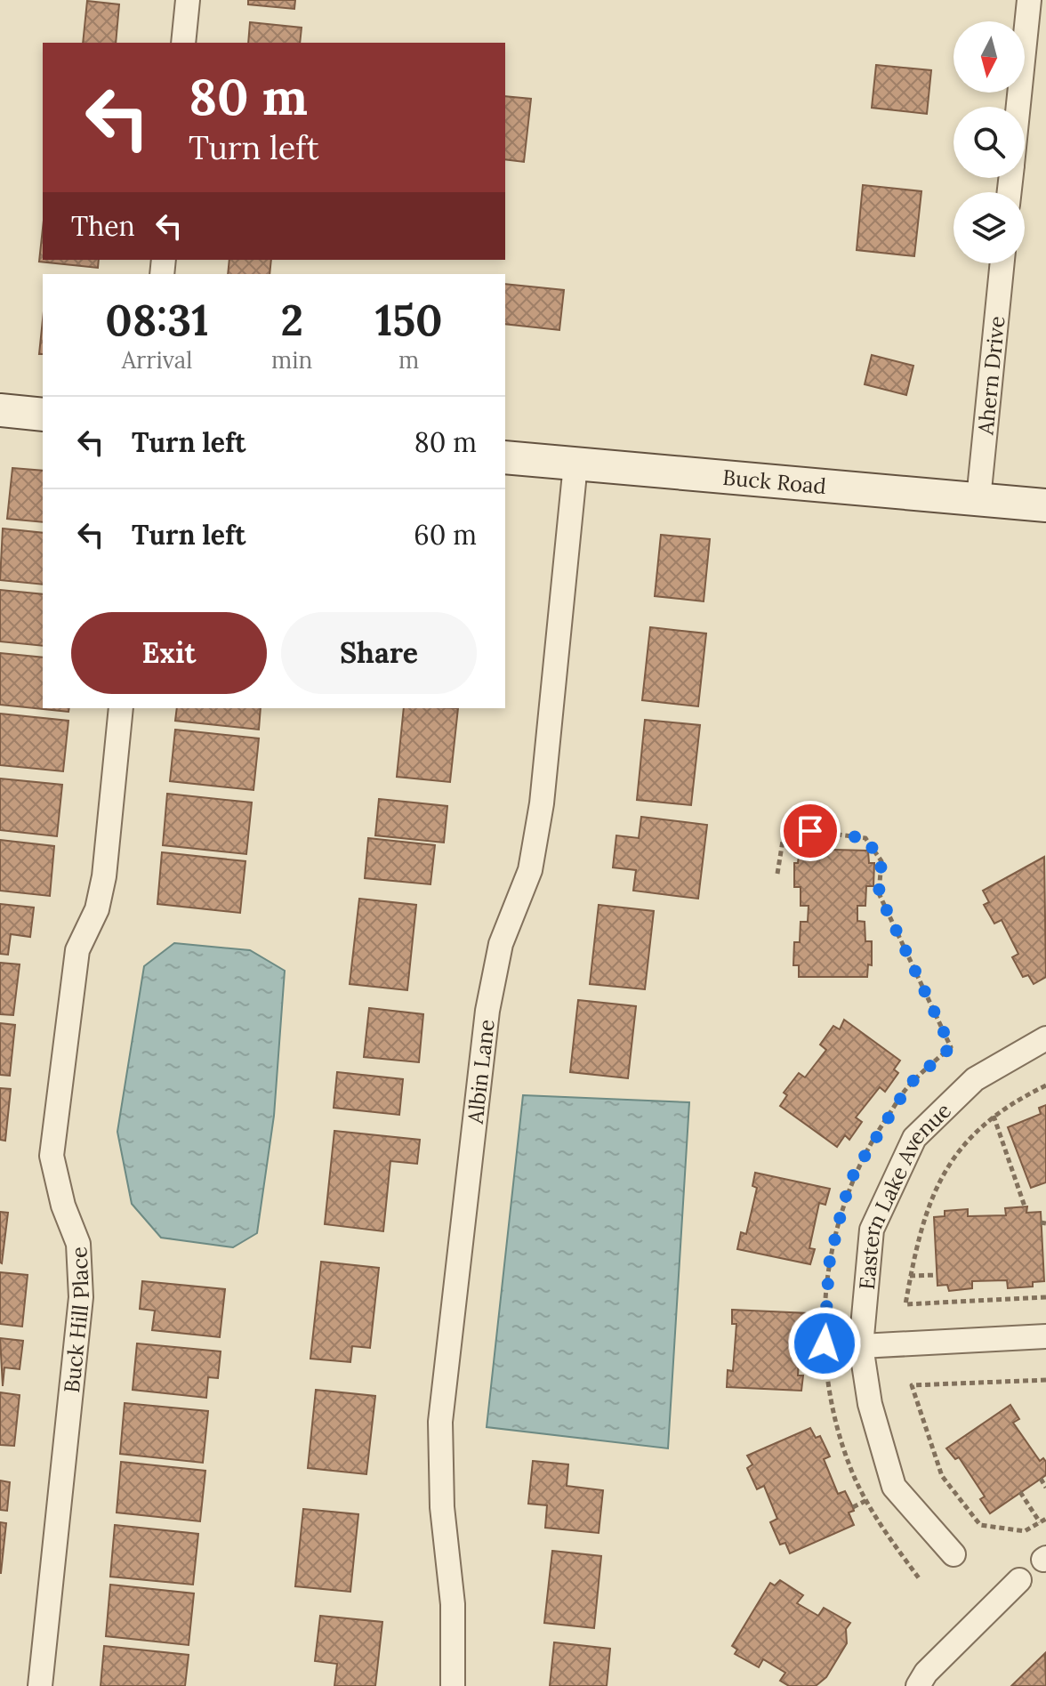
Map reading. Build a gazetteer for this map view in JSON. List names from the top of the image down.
{
  "streets": {
    "street": [
      "Ahern Drive",
      "Buck Road",
      "Albin Lane",
      "Eastern Lake Avenue",
      "Buck Hill Place"
    ]
  },
  "crossings": [
    ["Ahern Drive", "Buck Road"],
    ["Buck Road", "Albin Lane"]
  ],
  "north": "bottom",
  "page": {
    "turn": ["80 m", "Turn left"],
    "then": "Then",
    "eta": [
      "08:31",
      "Arrival",
      "2",
      "min",
      "150",
      "m"
    ],
    "list": [
      {
        "name": "Turn left",
        "value": "80 m"
      },
      {
        "name": "Turn left",
        "value": "60 m"
      }
    ],
    "buttons": ["Exit", "Share"]
  }
}
